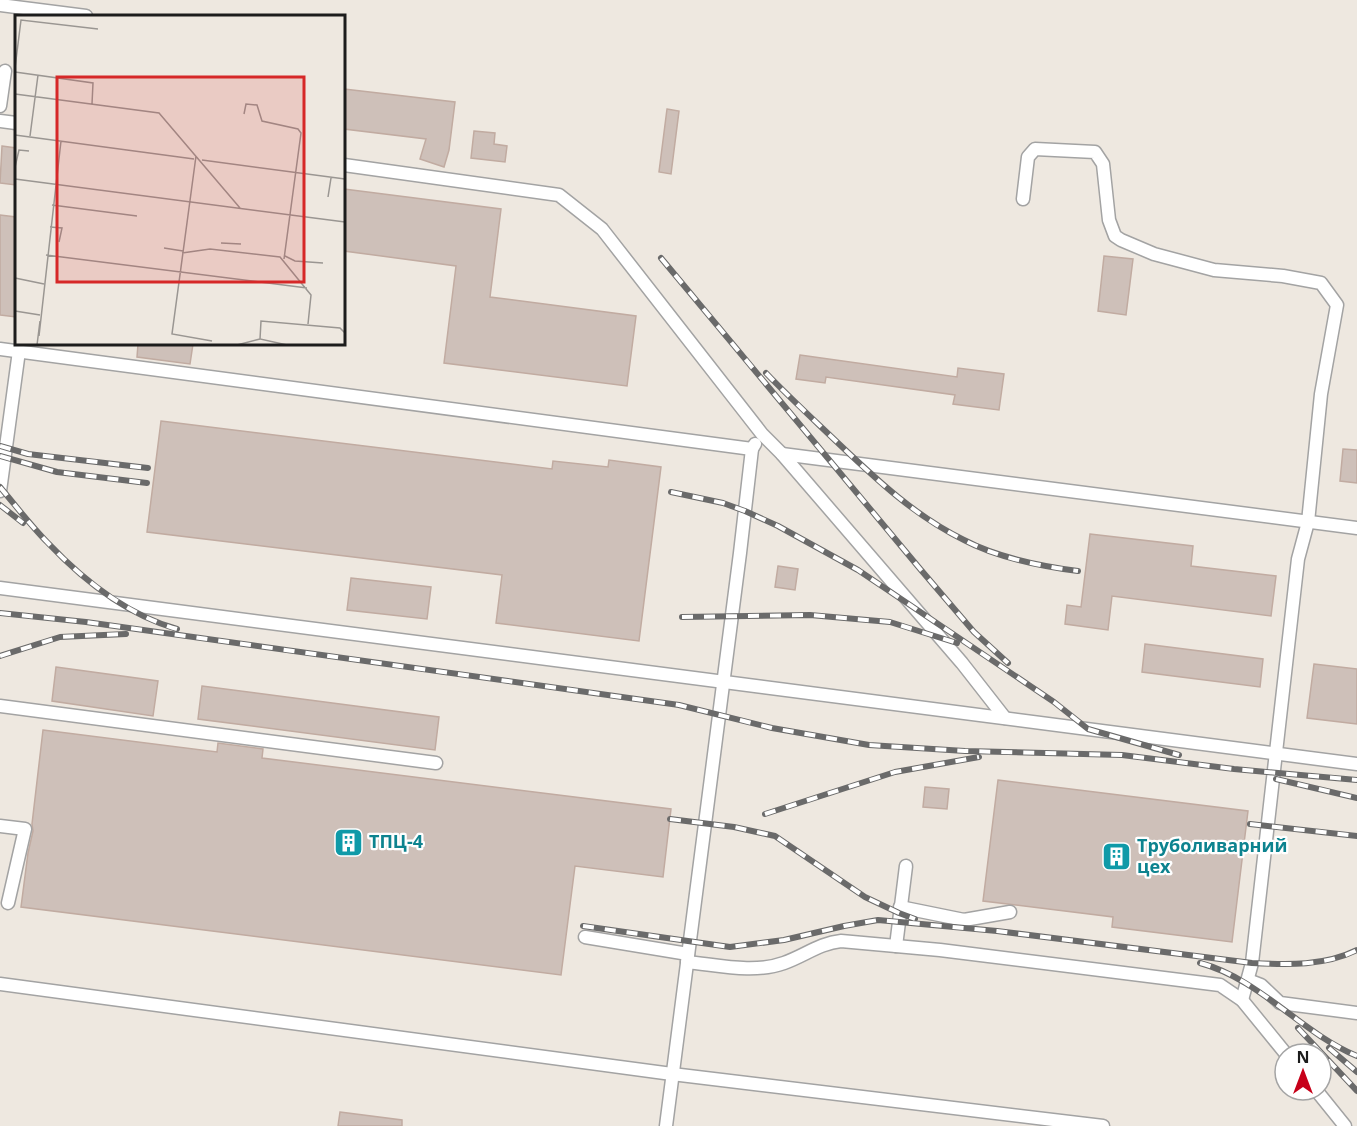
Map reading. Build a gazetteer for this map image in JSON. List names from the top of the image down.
{
  "places": {
    "building": ["ТПЦ-4", "Труболиварний цех"]
  },
  "north": "top"
}
